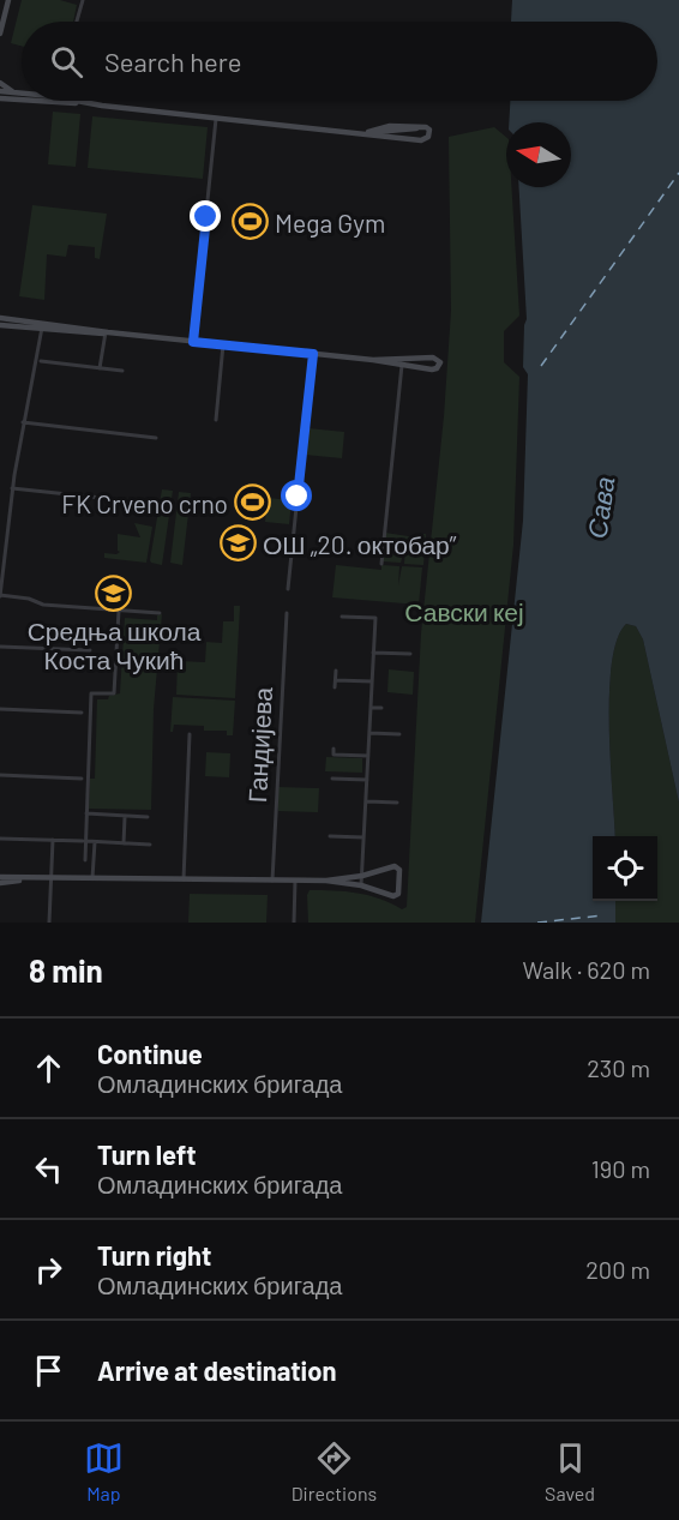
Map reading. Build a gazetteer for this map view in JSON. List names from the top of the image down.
{
  "streets": {
    "street": ["Гандијева"]
  },
  "water": ["Сава"],
  "parks": ["Савски кеј"],
  "places": {
    "sports": ["Mega Gym", "FK Crveno crno"],
    "school or university": ["ОШ „20. октобар”", "Средња школа Коста Чукић"]
  },
  "north": "left",
  "page": {
    "search": "Search here",
    "heading": ["8 min", "Walk · 620 m"],
    "list": [
      ["Continue", "Омладинских бригада", "230 m"],
      ["Turn left", "Омладинских бригада", "190 m"],
      ["Turn right", "Омладинских бригада", "200 m"],
      "Arrive at destination"
    ],
    "nav": ["Map", "Directions", "Saved"]
  }
}
